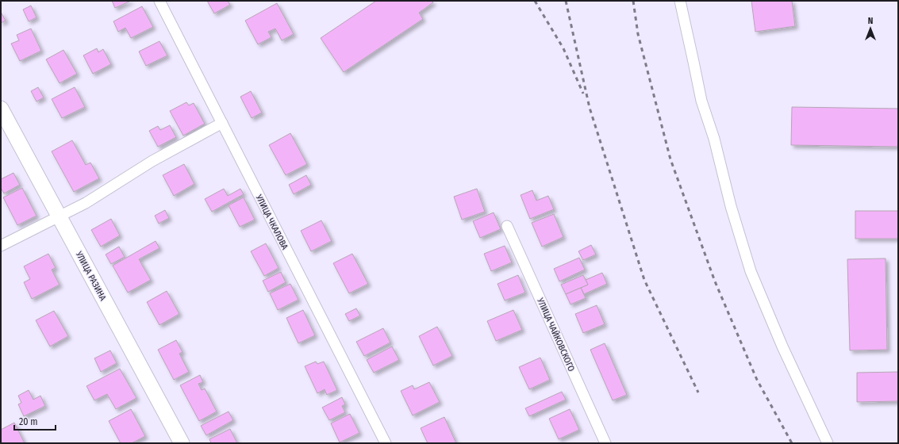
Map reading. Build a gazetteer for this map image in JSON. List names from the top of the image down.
{
  "streets": {
    "street": ["УЛИЦА ЧКАЛОВА", "УЛИЦА РАЗИНА", "УЛИЦА ЧАЙКОВСКОГО"]
  },
  "scale_bar": "20 m",
  "north": "top"
}
